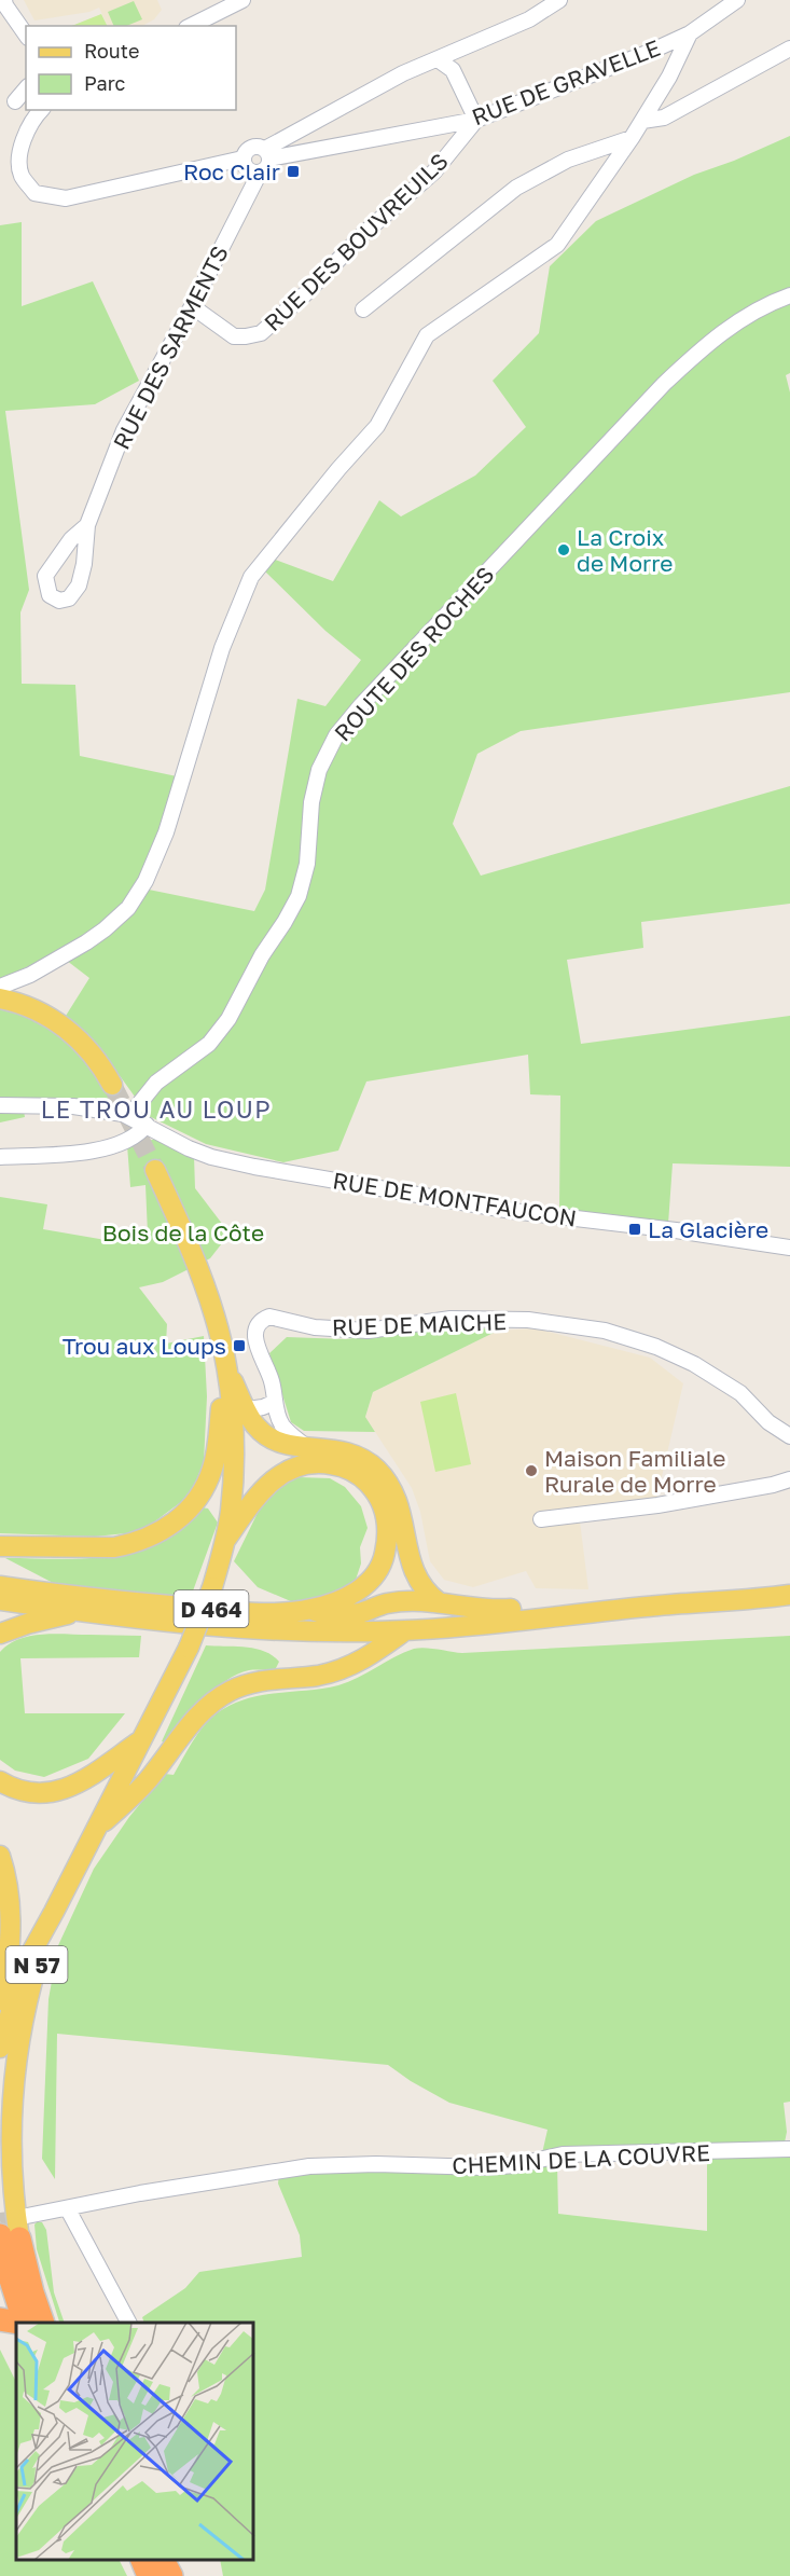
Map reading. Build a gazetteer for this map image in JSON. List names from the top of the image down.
{
  "streets": {
    "highway": ["N 57"],
    "main road": ["D 464"],
    "street": [
      "RUE DE GRAVELLE",
      "RUE DES BOUVREUILS",
      "RUE DES SARMENTS",
      "ROUTE DES ROCHES",
      "RUE DE MONTFAUCON",
      "RUE DE MAICHE",
      "CHEMIN DE LA COUVRE"
    ]
  },
  "crossings": [
    ["RUE DE GRAVELLE", "RUE DES BOUVREUILS"],
    ["RUE DE GRAVELLE", "RUE DES SARMENTS"],
    ["RUE DES BOUVREUILS", "RUE DES SARMENTS"],
    ["ROUTE DES ROCHES", "RUE DE MONTFAUCON"]
  ],
  "districts": ["LE TROU AU LOUP"],
  "parks": ["Bois de la Côte"],
  "places": {
    "transit": ["Roc Clair", "La Glacière", "Trou aux Loups"],
    "other": ["La Croix de Morre", "Maison Familiale Rurale de Morre"]
  },
  "legend": ["Route", "Parc"]
}
